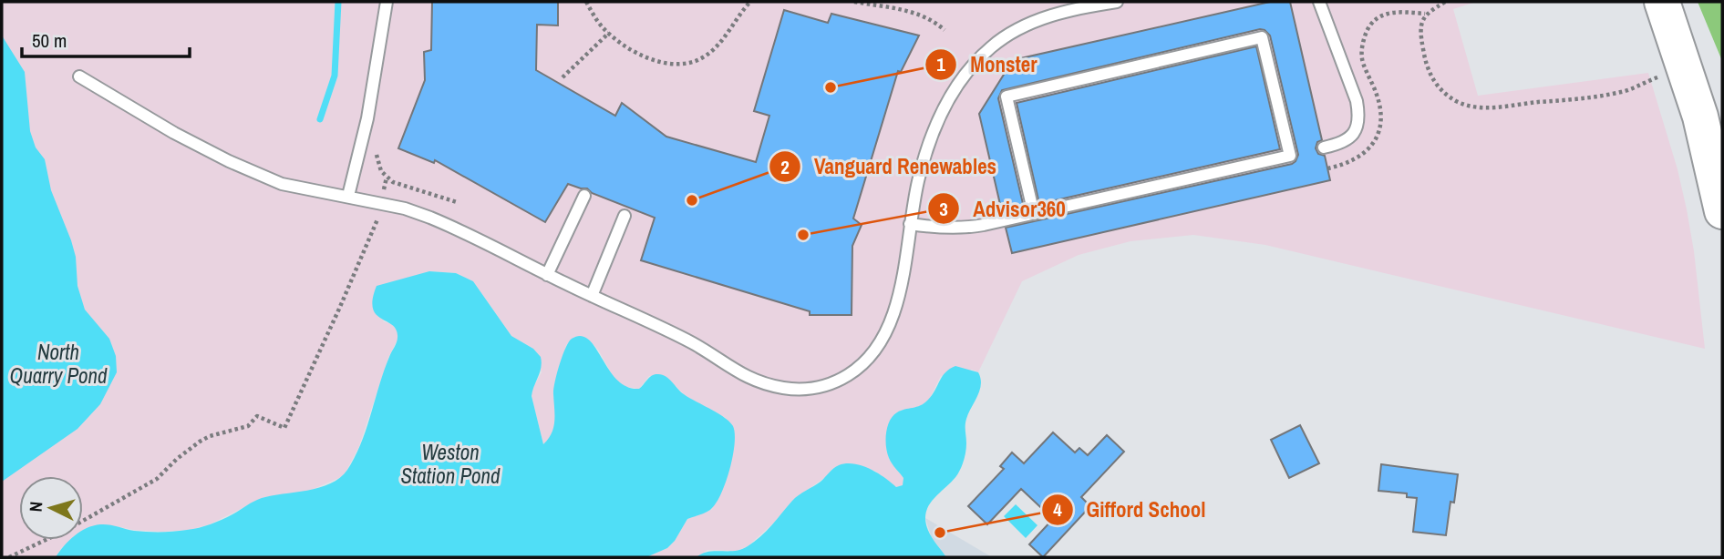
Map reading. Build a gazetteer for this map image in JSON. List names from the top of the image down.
{
  "water": ["North Quarry Pond", "Weston Station Pond"],
  "places": [
    "Monster",
    "Vanguard Renewables",
    "Advisor360",
    "Gifford School"
  ],
  "scale_bar": "50 m",
  "north": "left"
}
